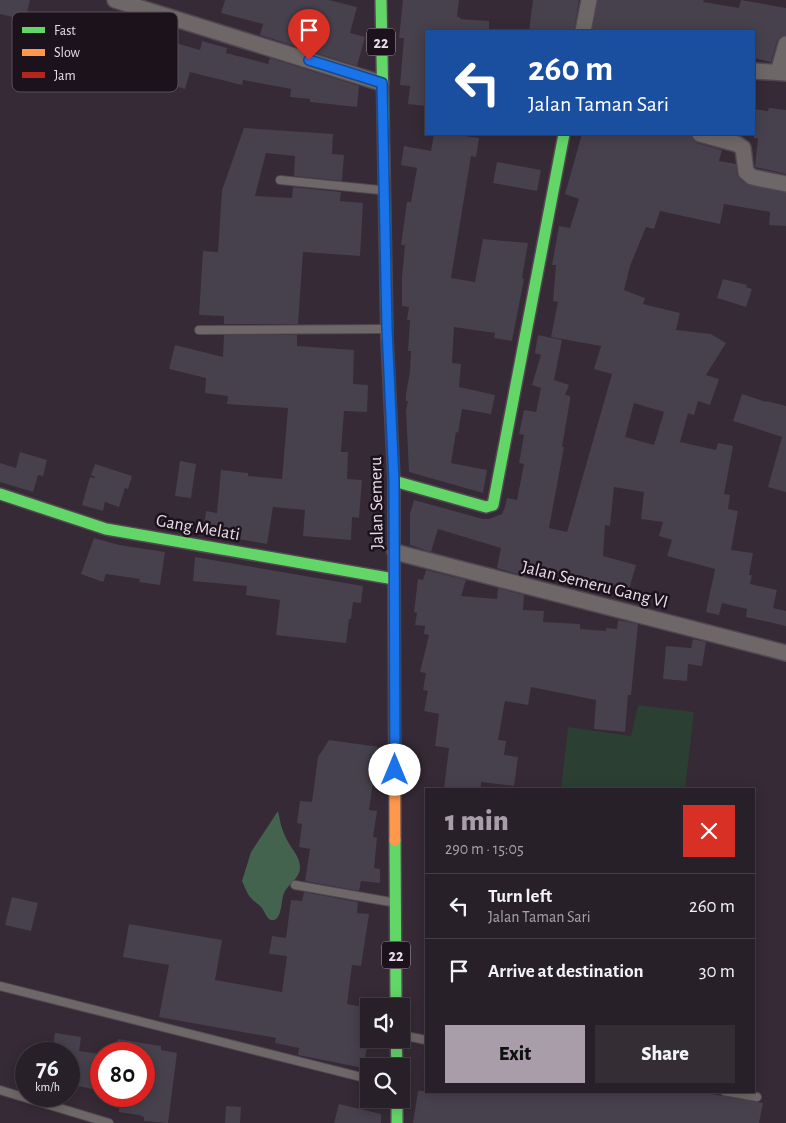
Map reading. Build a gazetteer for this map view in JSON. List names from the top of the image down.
{
  "streets": {
    "main road": ["22", "Jalan Semeru", "Gang Melati"],
    "street": ["Jalan Semeru Gang VI"]
  },
  "crossings": [
    ["Jalan Semeru", "Gang Melati"],
    ["Jalan Semeru", "Jalan Semeru Gang VI"]
  ],
  "legend": ["Fast", "Slow", "Jam"],
  "page": {
    "turn": ["260 m", "Jalan Taman Sari"],
    "heading": ["1 min", "290 m · 15:05"],
    "list": [
      {
        "name": "Turn left",
        "note": "Jalan Taman Sari",
        "value": "260 m"
      },
      {
        "name": "Arrive at destination",
        "value": "30 m"
      }
    ],
    "buttons": ["Exit", "Share"],
    "speed": "76 km/h",
    "limit": "80"
  }
}
